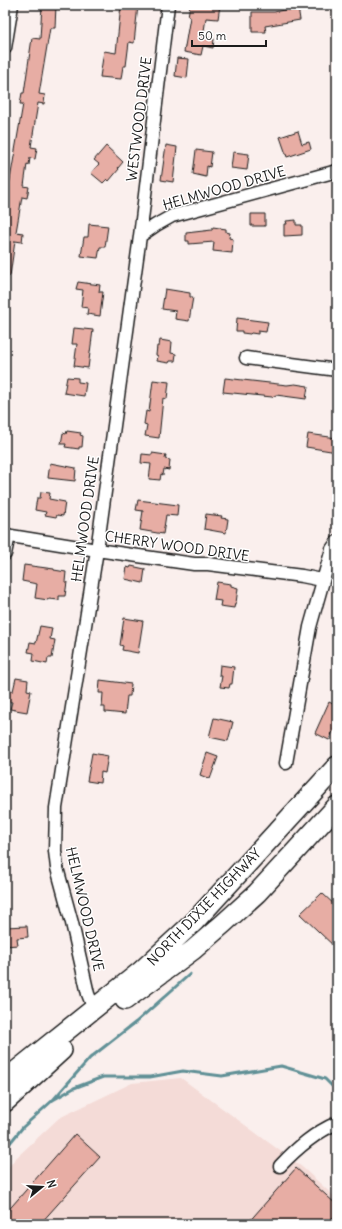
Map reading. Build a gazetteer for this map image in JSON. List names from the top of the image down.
{
  "streets": {
    "main road": ["NORTH DIXIE HIGHWAY"],
    "street": ["WESTWOOD DRIVE", "HELMWOOD DRIVE", "CHERRY WOOD DRIVE"]
  },
  "crossings": [
    ["WESTWOOD DRIVE", "HELMWOOD DRIVE"],
    ["HELMWOOD DRIVE", "CHERRY WOOD DRIVE"],
    ["HELMWOOD DRIVE", "NORTH DIXIE HIGHWAY"]
  ],
  "scale_bar": "50 m",
  "north": "right"
}
